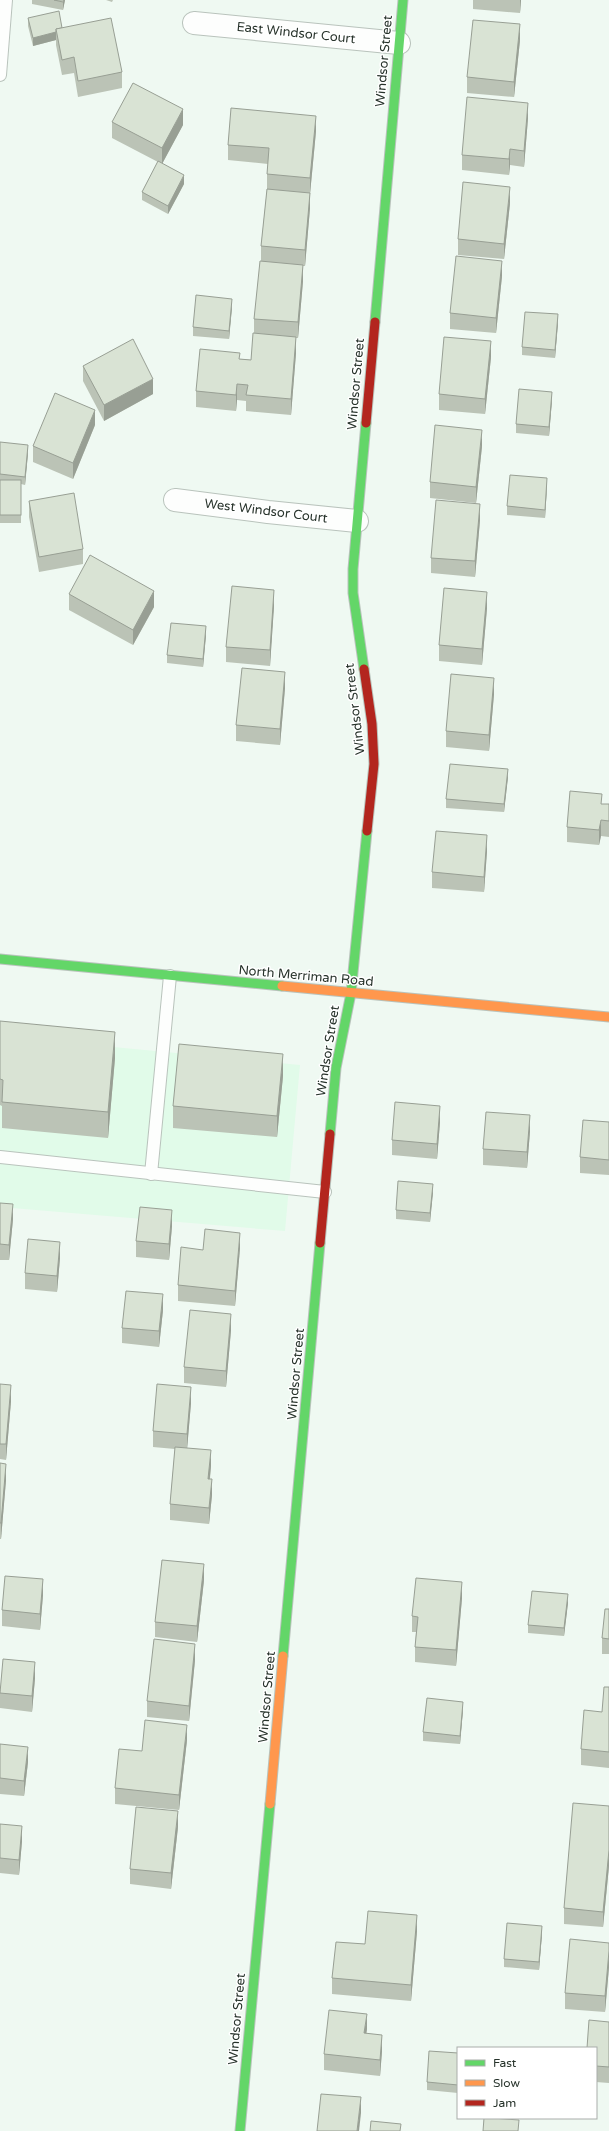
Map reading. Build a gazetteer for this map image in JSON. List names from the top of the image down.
{
  "streets": {
    "street": [
      "East Windsor Court",
      "Windsor Street",
      "West Windsor Court",
      "North Merriman Road"
    ]
  },
  "crossings": [
    ["East Windsor Court", "Windsor Street"],
    ["Windsor Street", "West Windsor Court"],
    ["Windsor Street", "North Merriman Road"]
  ],
  "legend": ["Fast", "Slow", "Jam"]
}
